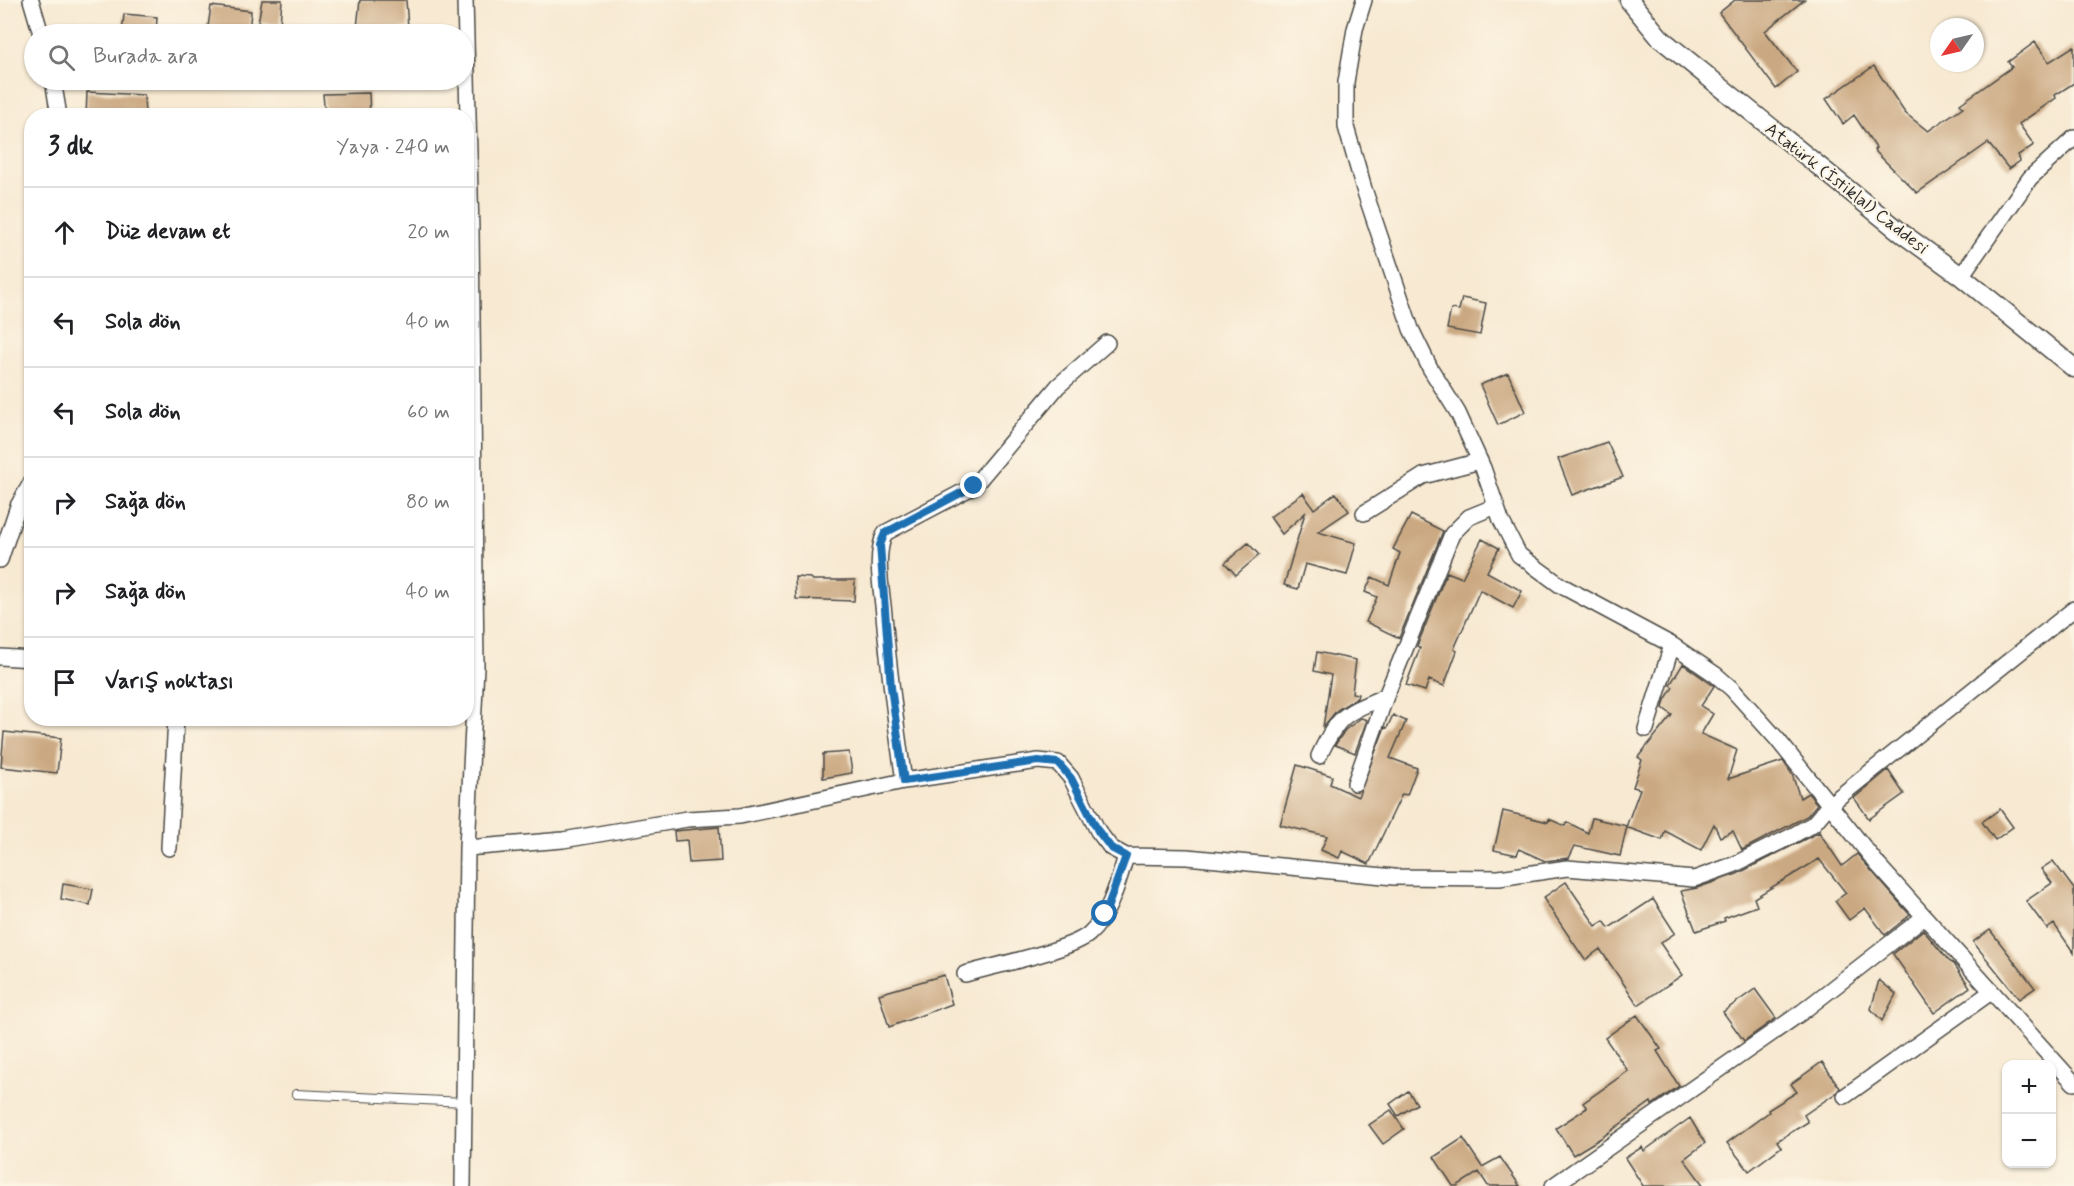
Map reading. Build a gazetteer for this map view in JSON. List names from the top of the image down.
{
  "streets": {
    "street": ["Atatürk (İstiklal) Caddesi"]
  },
  "north": "bottom left",
  "page": {
    "search": "Burada ara",
    "heading": ["3 dk", "Yaya · 240 m"],
    "list": [
      ["Düz devam et", "20 m"],
      ["Sola dön", "40 m"],
      ["Sola dön", "60 m"],
      ["Sağa dön", "80 m"],
      ["Sağa dön", "40 m"],
      "Varış noktası"
    ],
    "map_buttons": ["+", "−"]
  }
}
